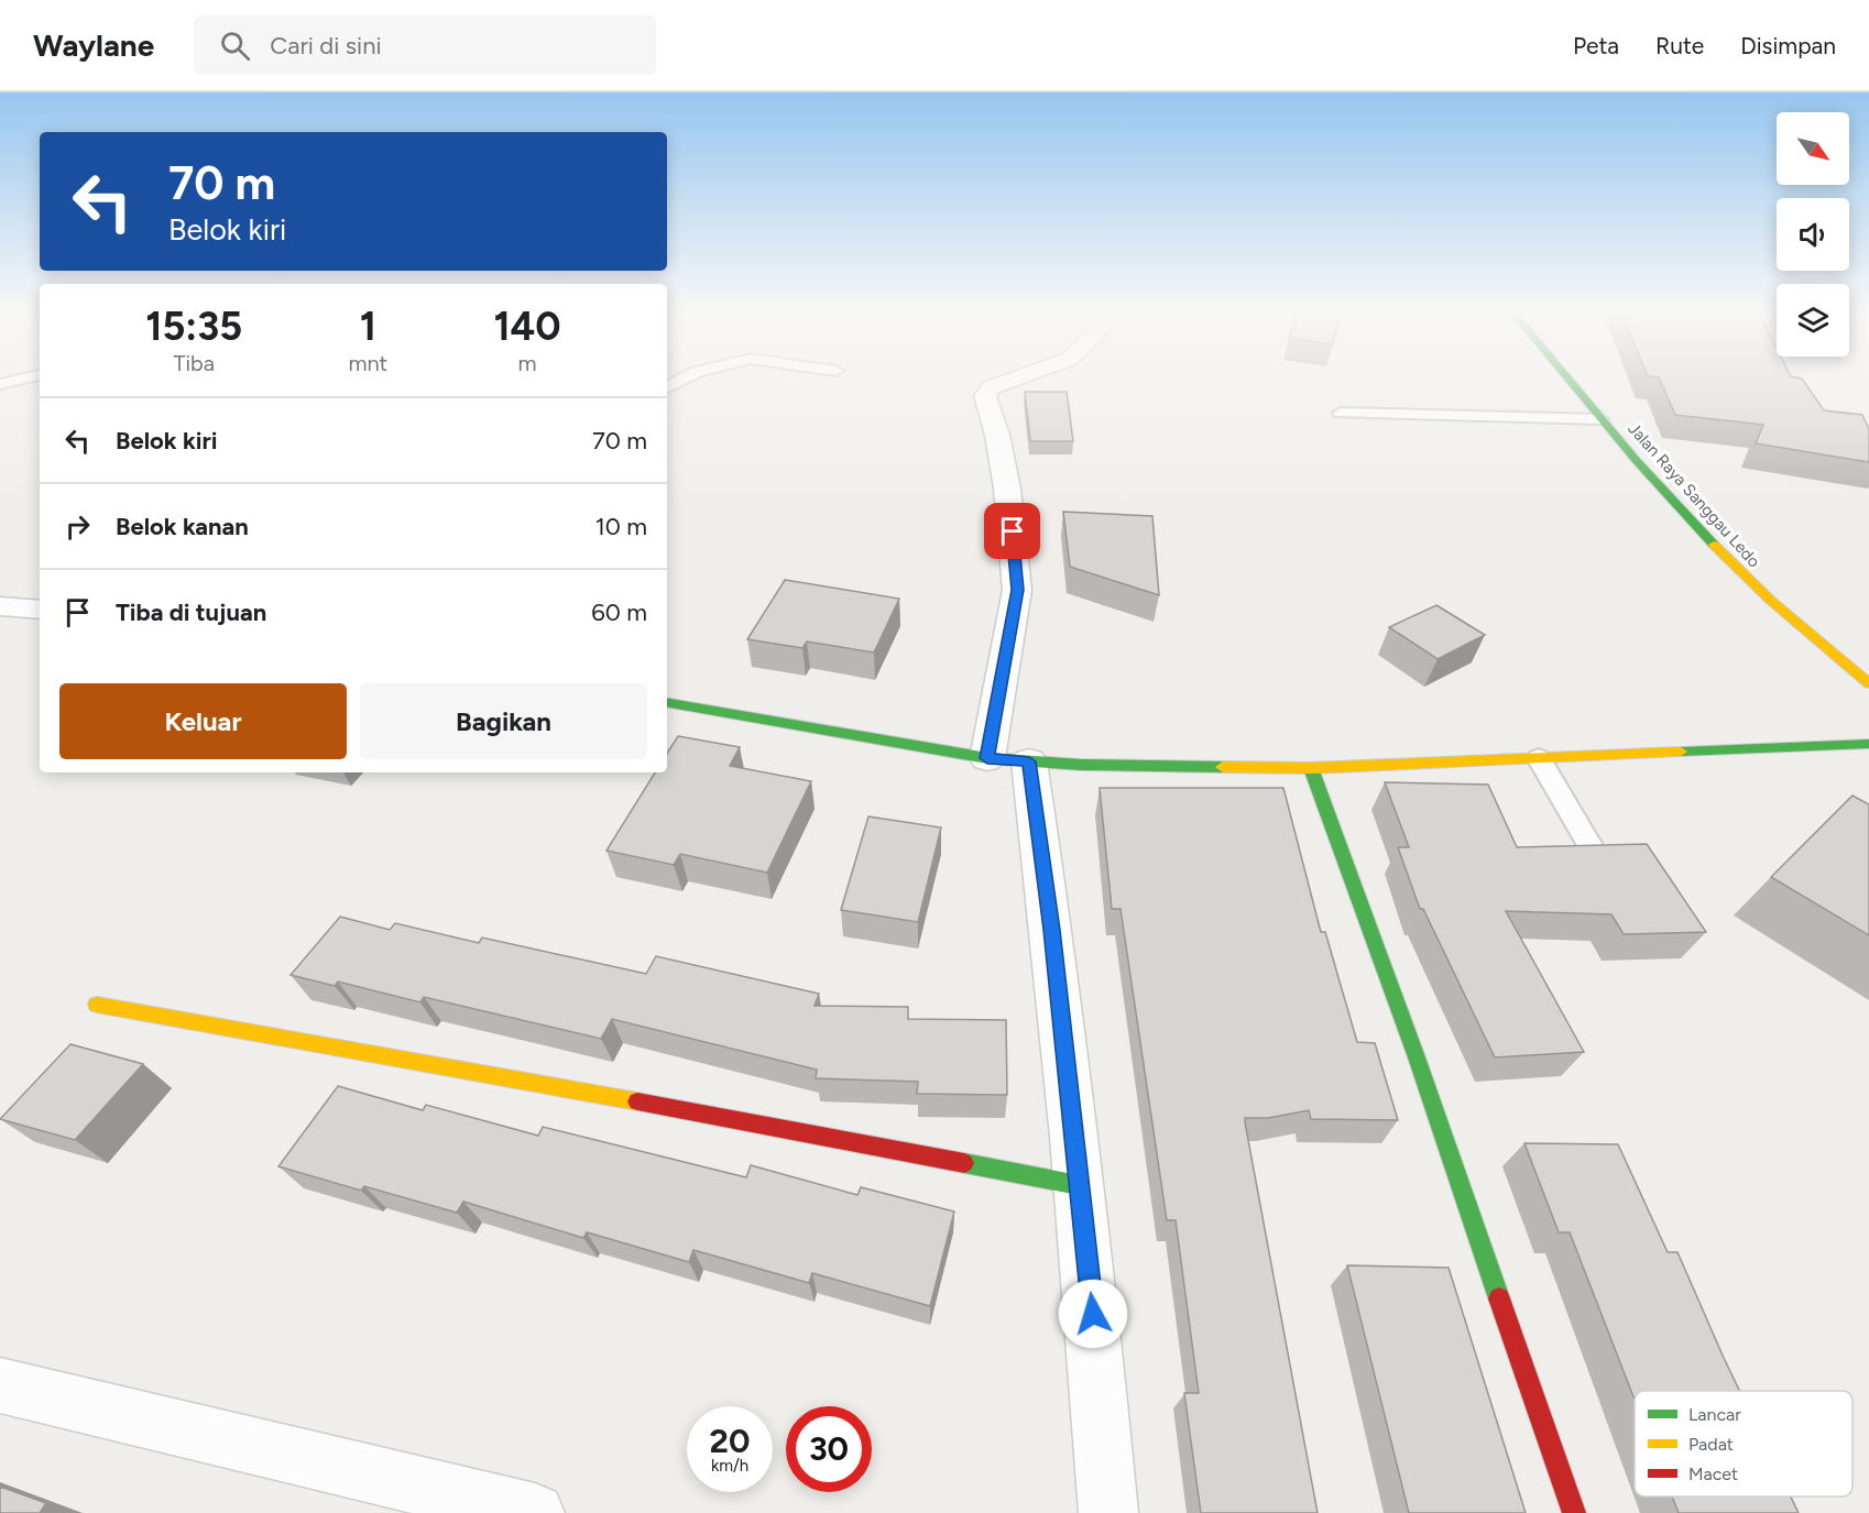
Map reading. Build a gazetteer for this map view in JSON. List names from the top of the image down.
{
  "streets": {
    "main road": ["Jalan Raya Sanggau Ledo"]
  },
  "legend": ["Lancar", "Padat", "Macet"],
  "north": "bottom right",
  "page": {
    "header": "Waylane",
    "search": "Cari di sini",
    "nav": ["Peta", "Rute", "Disimpan"],
    "turn": ["70 m", "Belok kiri"],
    "eta": [
      "15:35",
      "Tiba",
      "1",
      "mnt",
      "140",
      "m"
    ],
    "list": [
      {
        "name": "Belok kiri",
        "value": "70 m"
      },
      {
        "name": "Belok kanan",
        "value": "10 m"
      },
      {
        "name": "Tiba di tujuan",
        "value": "60 m"
      }
    ],
    "buttons": ["Keluar", "Bagikan"],
    "speed": "20 km/h",
    "limit": "30"
  }
}
